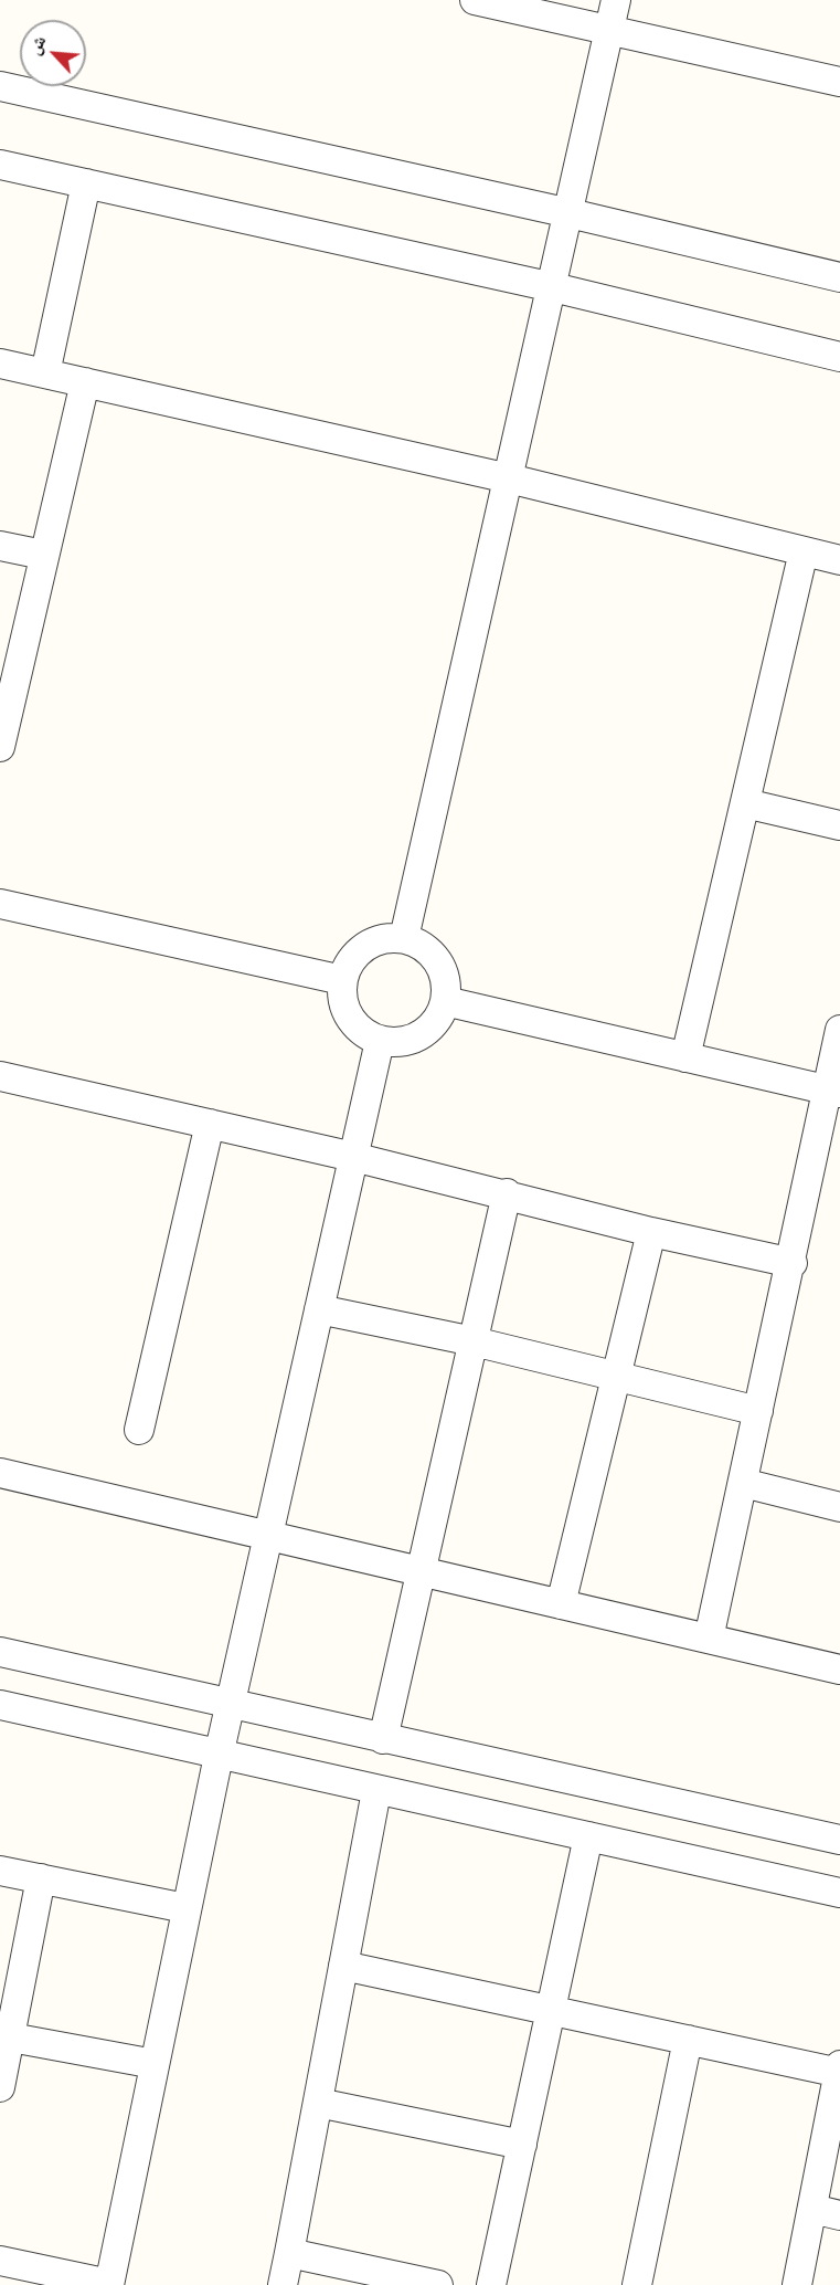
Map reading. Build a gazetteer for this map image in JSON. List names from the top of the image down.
{
  "north": "top left"
}
